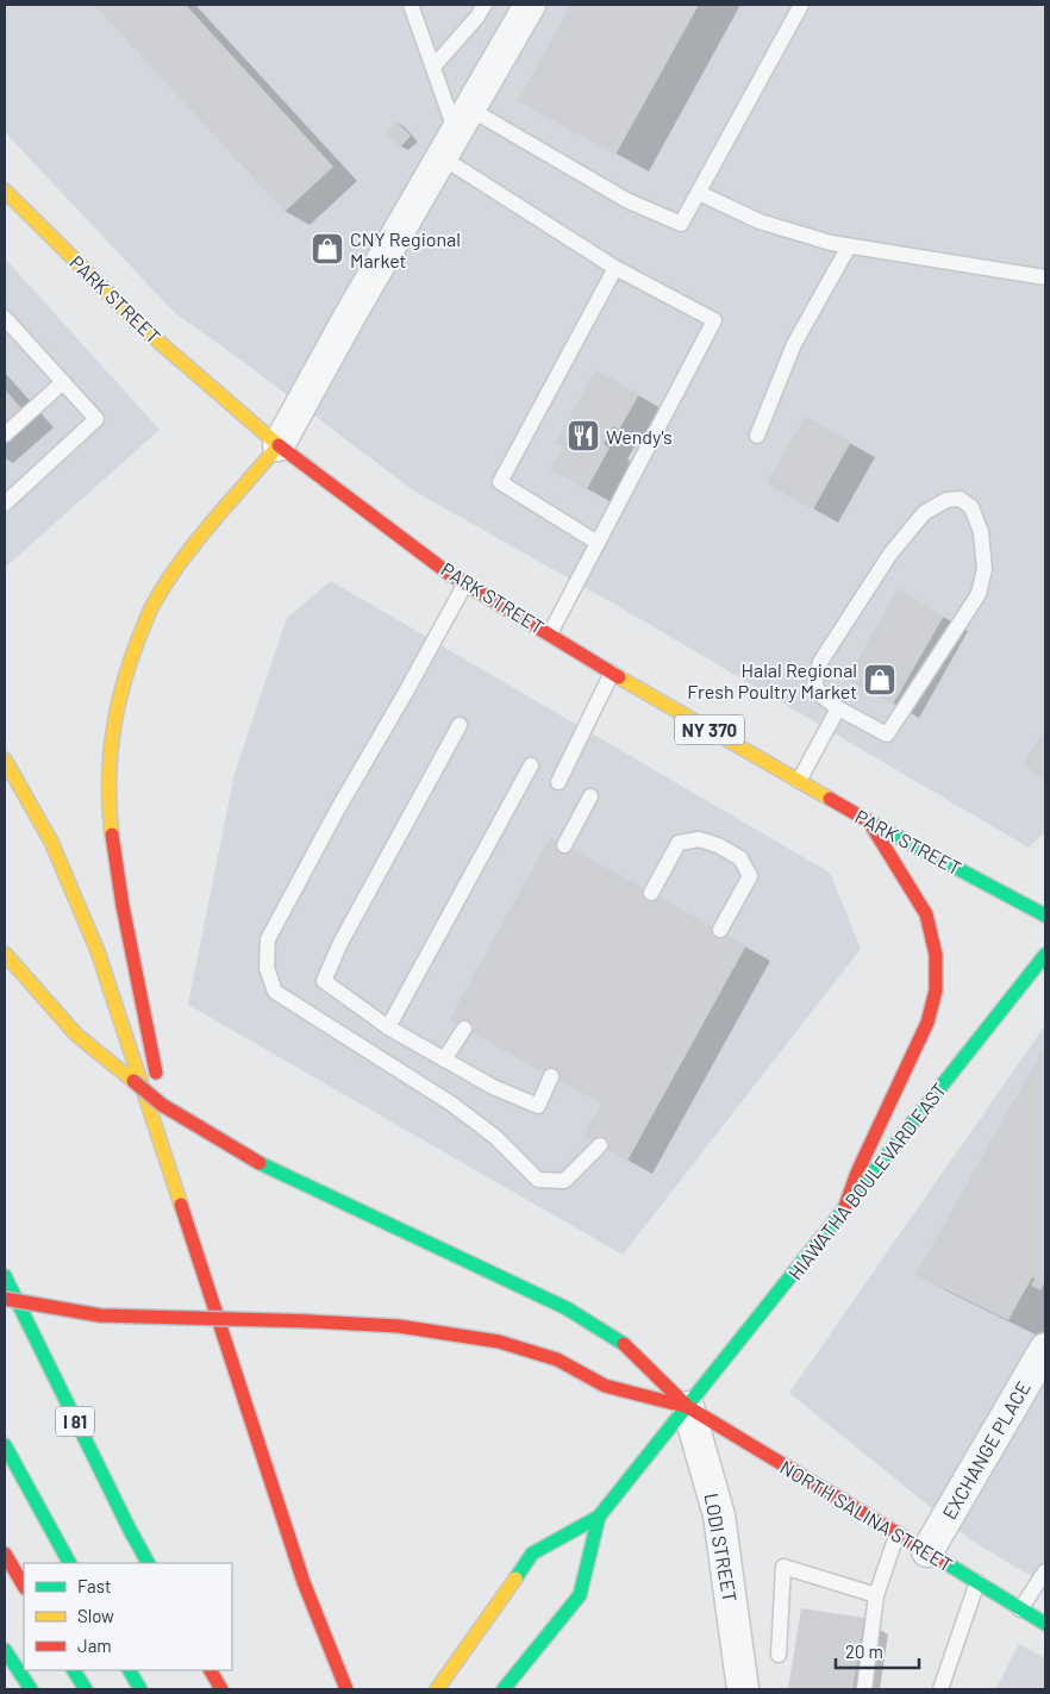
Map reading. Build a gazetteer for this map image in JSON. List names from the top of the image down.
{
  "streets": {
    "main road": [
      "PARK STREET",
      "NY 370",
      "HIAWATHA BOULEVARD EAST",
      "I 81",
      "NORTH SALINA STREET"
    ],
    "street": ["EXCHANGE PLACE", "LODI STREET"]
  },
  "crossings": [
    ["HIAWATHA BOULEVARD EAST", "NORTH SALINA STREET"],
    ["HIAWATHA BOULEVARD EAST", "LODI STREET"],
    ["EXCHANGE PLACE", "NORTH SALINA STREET"],
    ["NORTH SALINA STREET", "LODI STREET"]
  ],
  "places": {
    "shop": ["CNY Regional Market", "Halal Regional Fresh Poultry Market"],
    "restaurant": ["Wendy's"]
  },
  "legend": ["Fast", "Slow", "Jam"],
  "scale_bar": "20 m"
}
